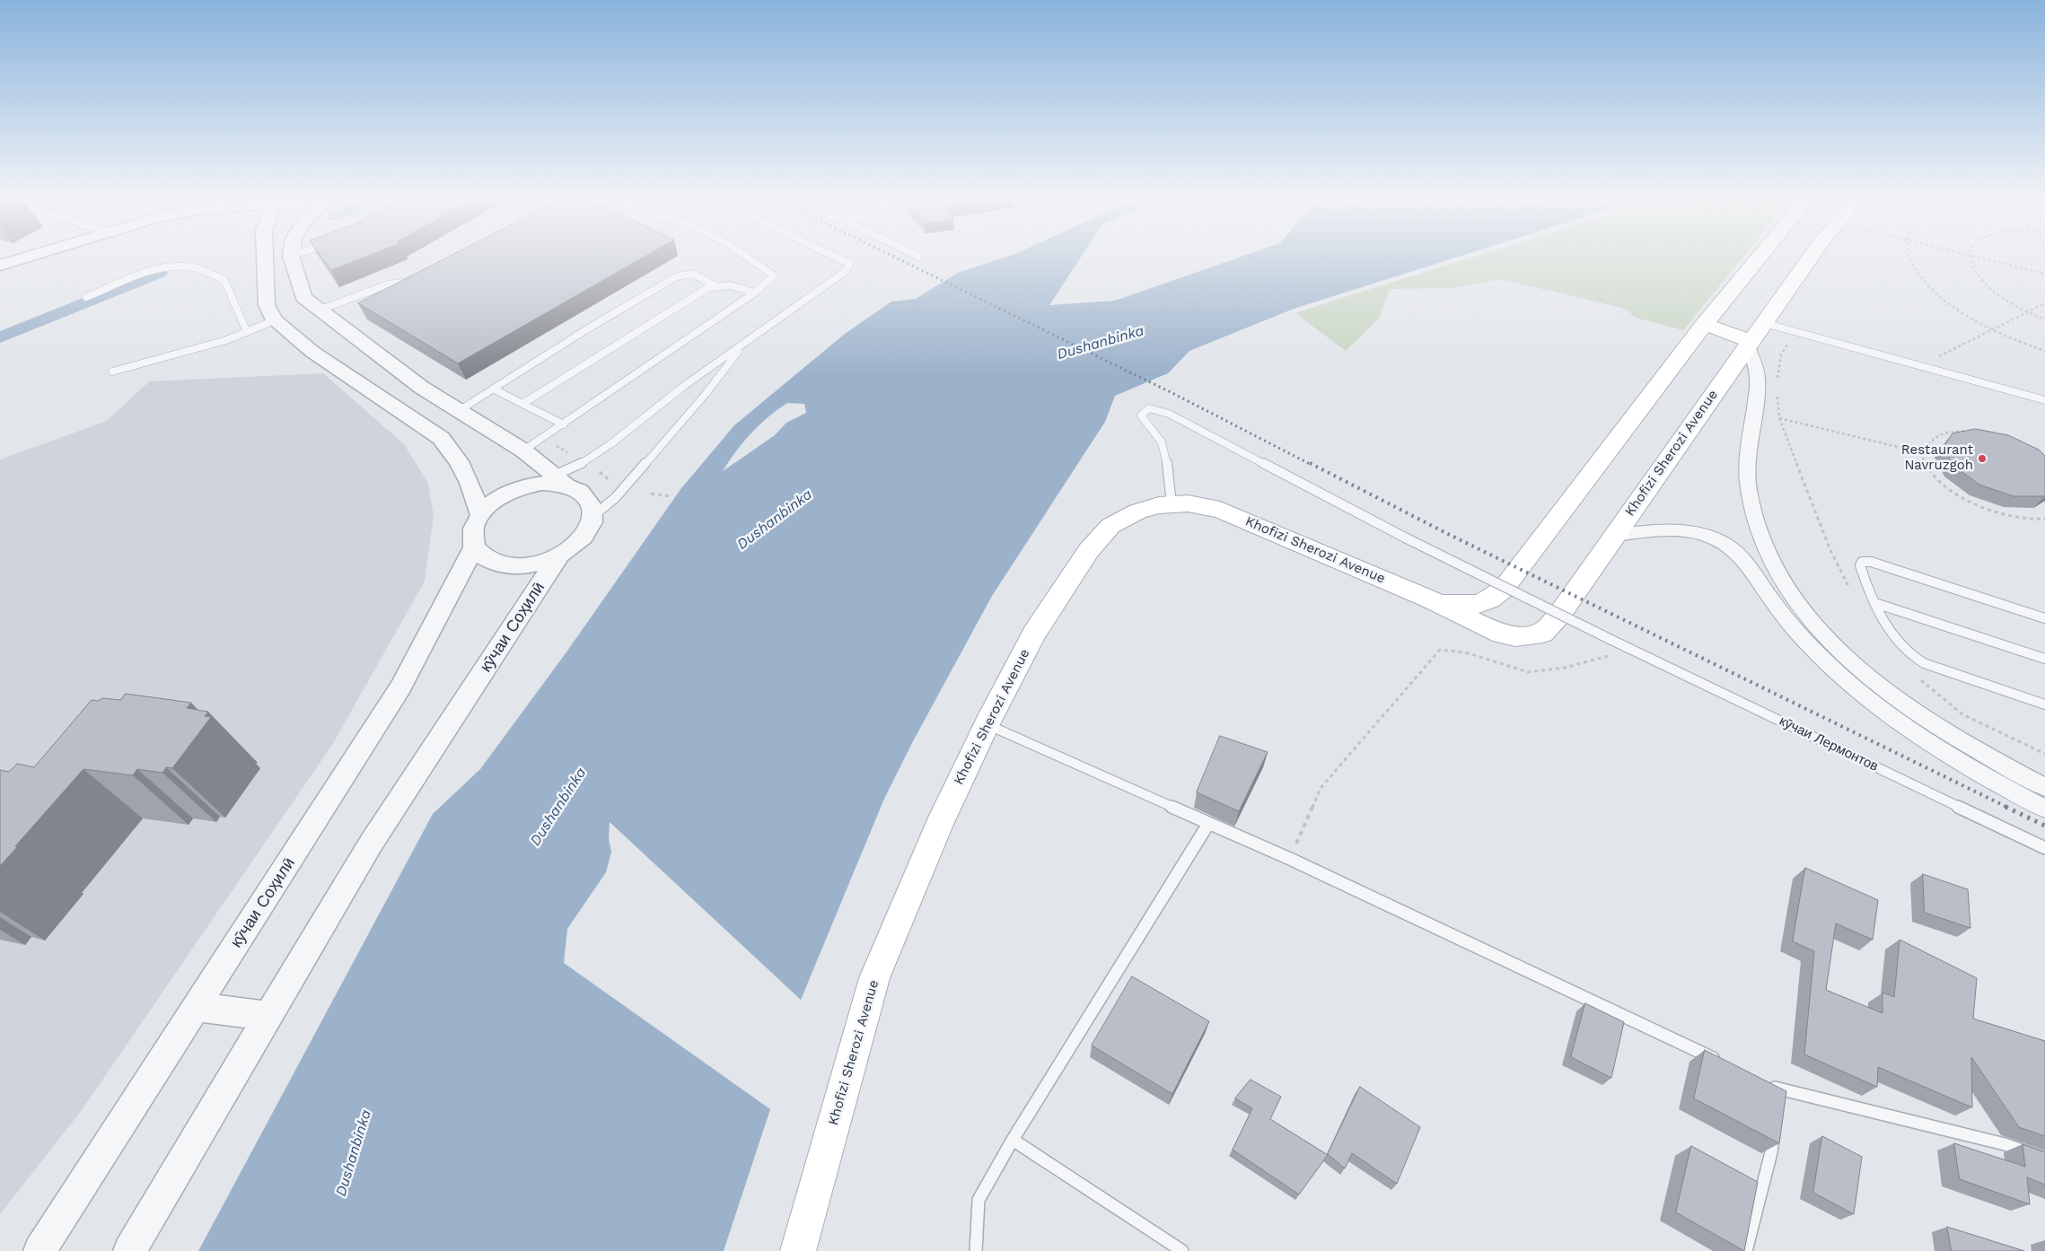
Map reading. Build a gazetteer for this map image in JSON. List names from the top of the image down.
{
  "streets": {
    "main road": ["Khofizi Sherozi Avenue"],
    "street": ["кӯчаи Соҳилӣ"],
    "lane": ["кӯчаи Лермонтов"]
  },
  "crossings": [
    ["Khofizi Sherozi Avenue", "кӯчаи Лермонтов"]
  ],
  "water": ["Dushanbinka"],
  "places": ["Restaurant Navruzgoh"]
}
